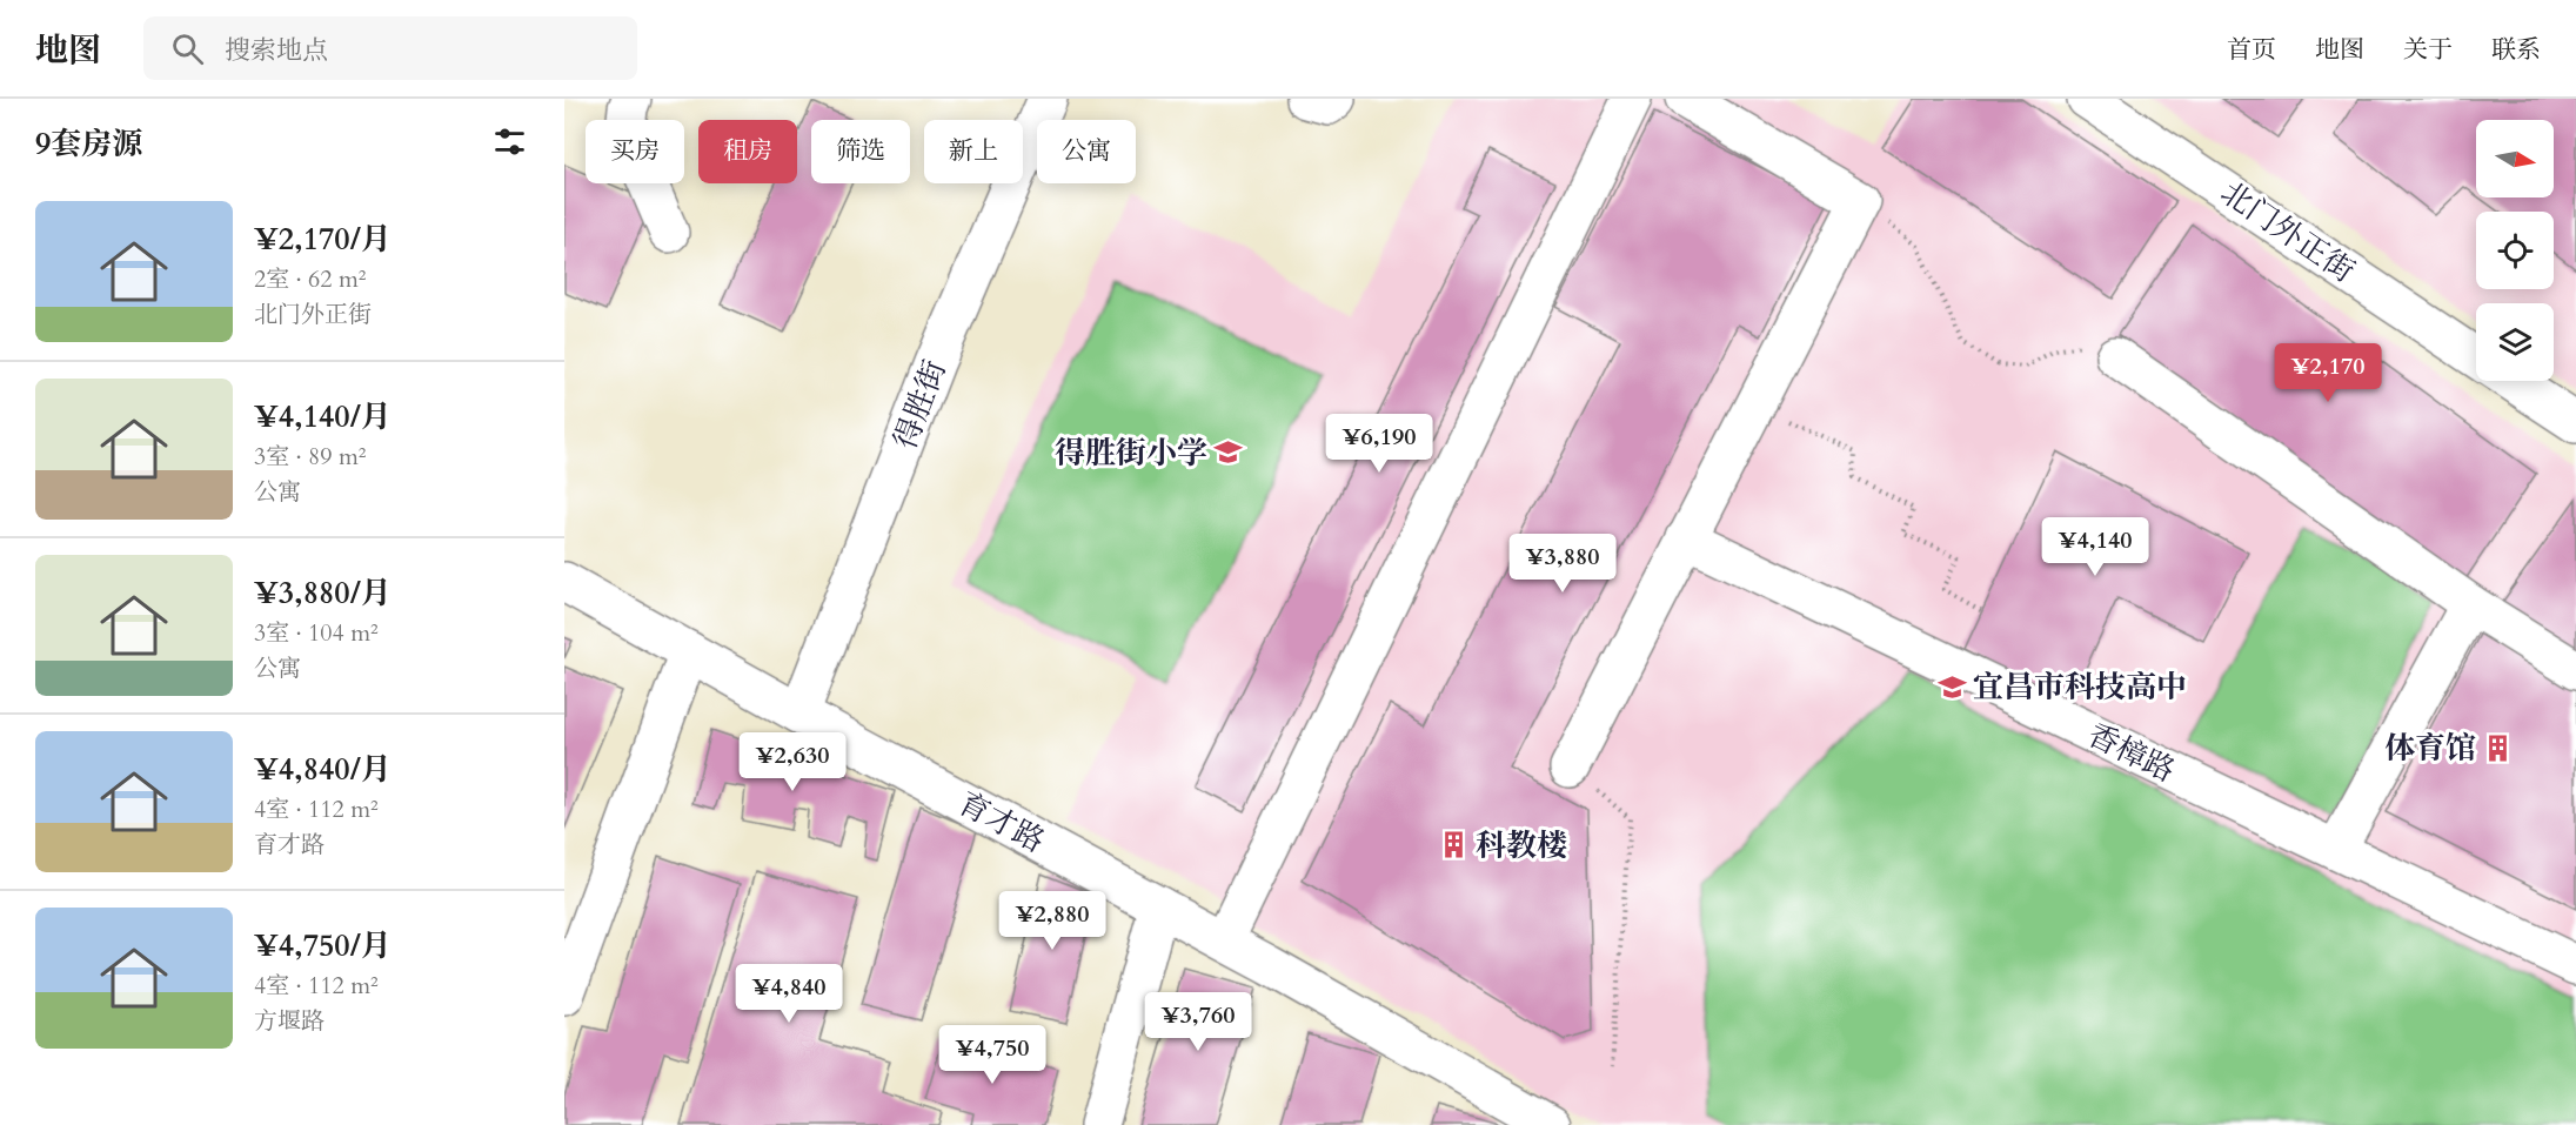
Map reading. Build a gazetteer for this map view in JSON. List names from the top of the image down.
{
  "streets": {
    "street": [
      "北门外正街",
      "得胜街",
      "香樟路",
      "育才路"
    ]
  },
  "crossings": [
    ["得胜街", "育才路"]
  ],
  "places": {
    "school or university": ["得胜街小学", "宜昌市科技高中"],
    "building": ["体育馆", "科教楼"]
  },
  "north": "right",
  "page": {
    "header": "地图",
    "search": "搜索地点",
    "nav": [
      "首页",
      "地图",
      "关于",
      "联系"
    ],
    "heading": "9套房源",
    "chip": [
      "买房",
      "租房",
      "筛选",
      "新上",
      "公寓"
    ],
    "list": [
      {
        "name": "¥2,170/月",
        "note": "2室 · 62 m² · 北门外正街"
      },
      {
        "name": "¥4,140/月",
        "note": "3室 · 89 m² · 公寓"
      },
      {
        "name": "¥3,880/月",
        "note": "3室 · 104 m² · 公寓"
      },
      {
        "name": "¥4,840/月",
        "note": "4室 · 112 m² · 育才路"
      },
      {
        "name": "¥4,750/月",
        "note": "4室 · 112 m² · 方堰路"
      }
    ],
    "price": [
      "¥2,170",
      "¥6,190",
      "¥4,140",
      "¥3,880",
      "¥2,630",
      "¥2,880",
      "¥4,840",
      "¥3,760",
      "¥4,750"
    ]
  }
}
